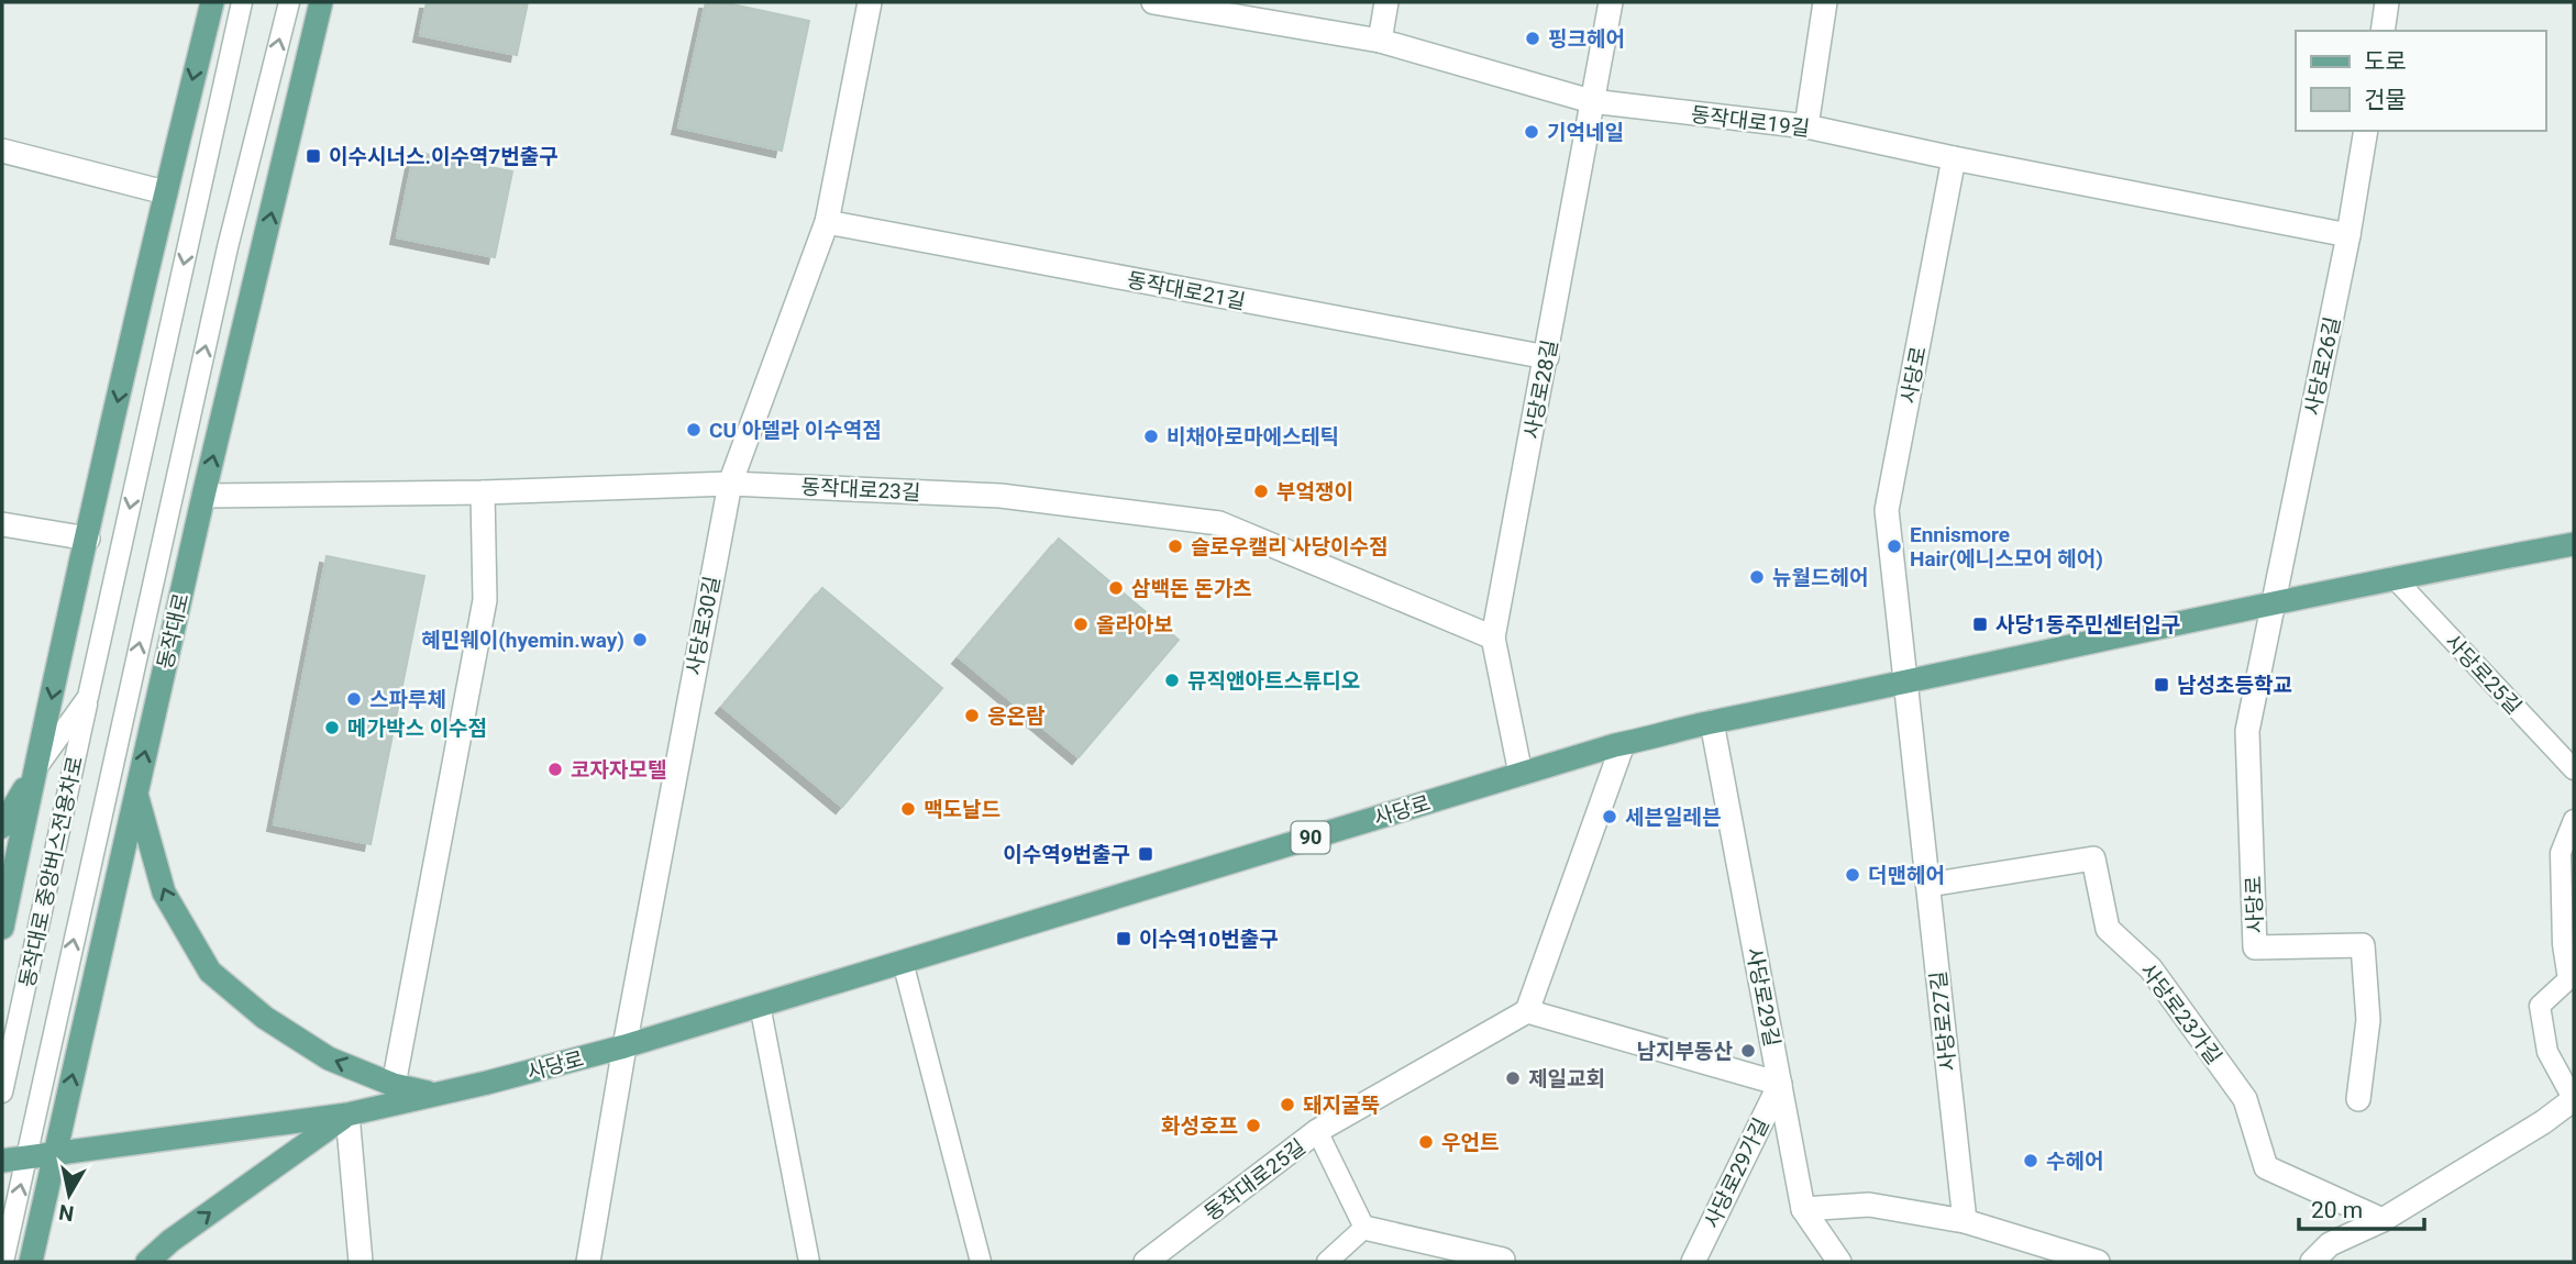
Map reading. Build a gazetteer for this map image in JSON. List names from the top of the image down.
{
  "streets": {
    "main road": ["사당로", "동작대로", "90"],
    "street": [
      "동작대로19길",
      "동작대로21길",
      "사당로26길",
      "사당로28길",
      "동작대로23길",
      "사당로30길",
      "사당로29길",
      "사당로23가길",
      "사당로27길",
      "사당로29가길",
      "동작대로25길"
    ],
    "lane": ["사당로25길", "동작대로 중앙버스전용차로"]
  },
  "crossings": [
    ["동작대로19길", "사당로26길"],
    ["동작대로19길", "사당로"],
    ["동작대로19길", "사당로28길"],
    ["동작대로21길", "사당로28길"],
    ["동작대로21길", "사당로30길"],
    ["사당로26길", "사당로"],
    ["사당로", "사당로28길"],
    ["사당로", "사당로30길"],
    ["사당로", "동작대로"],
    ["사당로", "사당로25길"],
    ["사당로", "사당로29길"],
    ["사당로", "사당로27길"],
    ["사당로28길", "동작대로23길"],
    ["동작대로23길", "사당로30길"],
    ["동작대로23길", "동작대로"],
    ["사당로29길", "사당로29가길"],
    ["사당로23가길", "사당로27길"]
  ],
  "places": {
    "other": [
      "핑크헤어",
      "기억네일",
      "CU 아델라 이수역점",
      "비채아로마에스테틱",
      "부엌쟁이",
      "슬로우캘리 사당이수점",
      "Ennismore Hair(에니스모어 헤어)",
      "뉴월드헤어",
      "삼백돈 돈가츠",
      "올라아보",
      "혜민웨이(hyemin.way)",
      "뮤직앤아트스튜디오",
      "스파루체",
      "응온람",
      "메가박스 이수점",
      "코자자모텔",
      "맥도날드",
      "세븐일레븐",
      "더맨헤어",
      "남지부동산",
      "제일교회",
      "돼지굴뚝",
      "화성호프",
      "우언트",
      "수헤어"
    ],
    "transit": [
      "이수시너스.이수역7번출구",
      "사당1동주민센터입구",
      "남성초등학교",
      "이수역9번출구",
      "이수역10번출구"
    ]
  },
  "legend": ["도로", "건물"],
  "scale_bar": "20 m",
  "north": "bottom"
}
